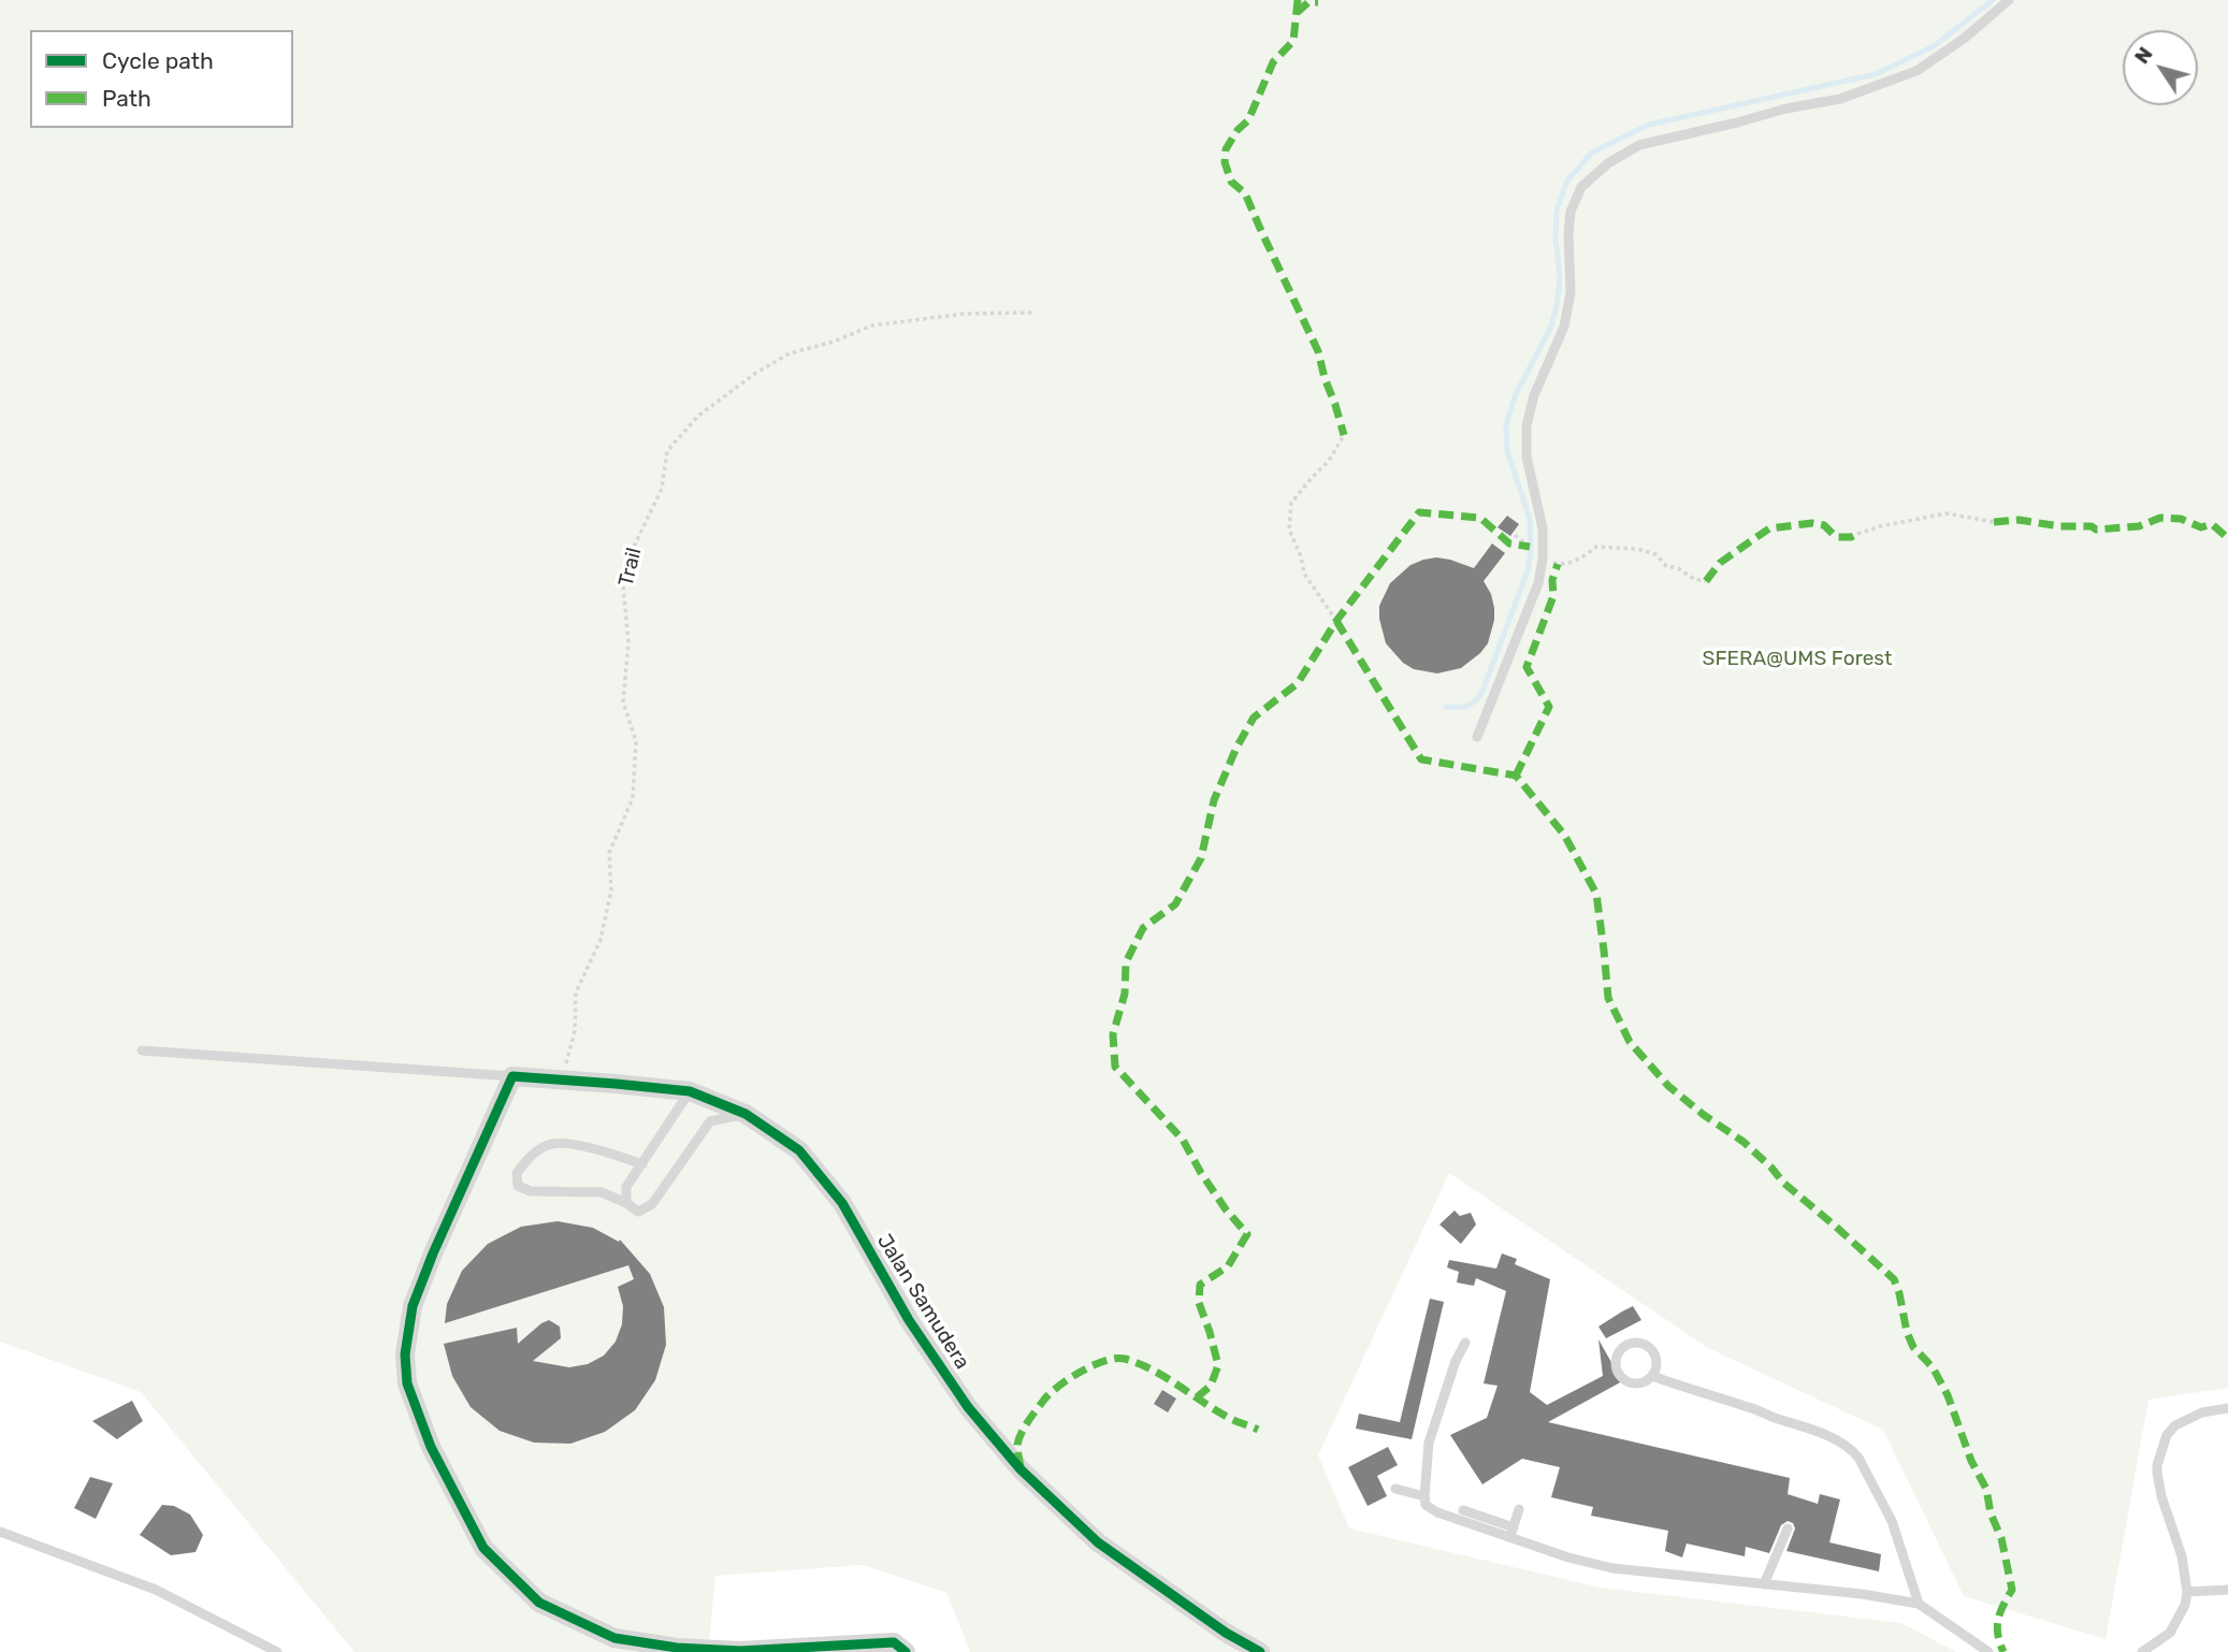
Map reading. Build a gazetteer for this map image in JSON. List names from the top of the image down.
{
  "streets": {
    "street": ["Jalan Samudera"],
    "path": ["Trail"]
  },
  "crossings": [
    ["Trail", "Jalan Samudera"]
  ],
  "parks": ["SFERA@UMS Forest"],
  "legend": ["Cycle path", "Path"],
  "north": "top left"
}
